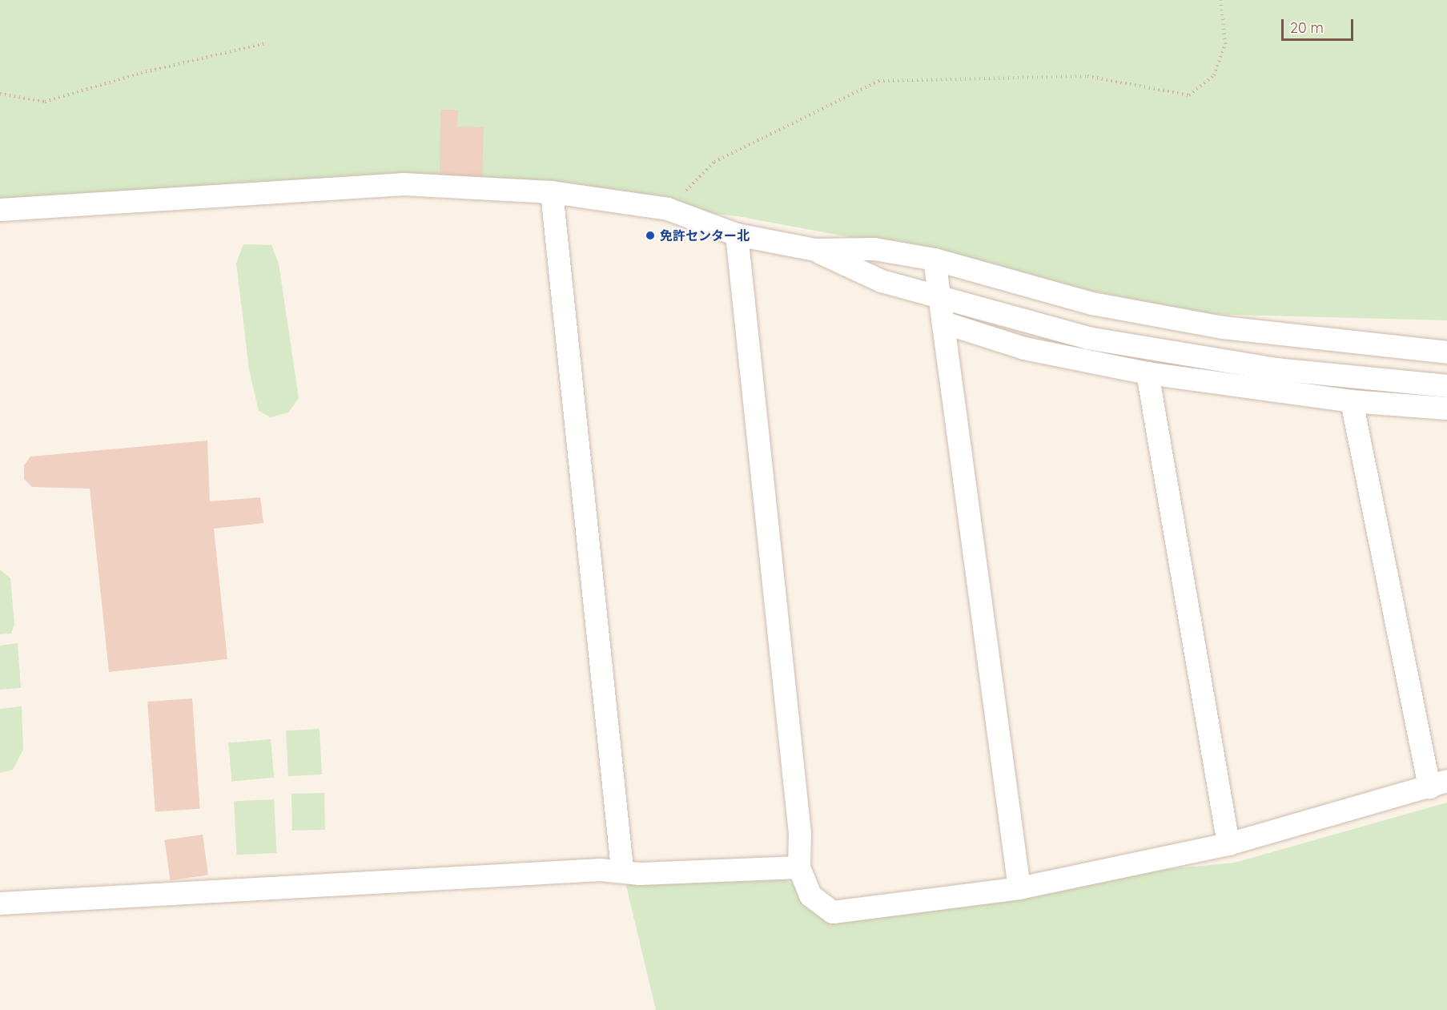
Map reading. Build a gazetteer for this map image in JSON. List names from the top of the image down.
{
  "places": ["免許センター北"],
  "scale_bar": "20 m"
}
